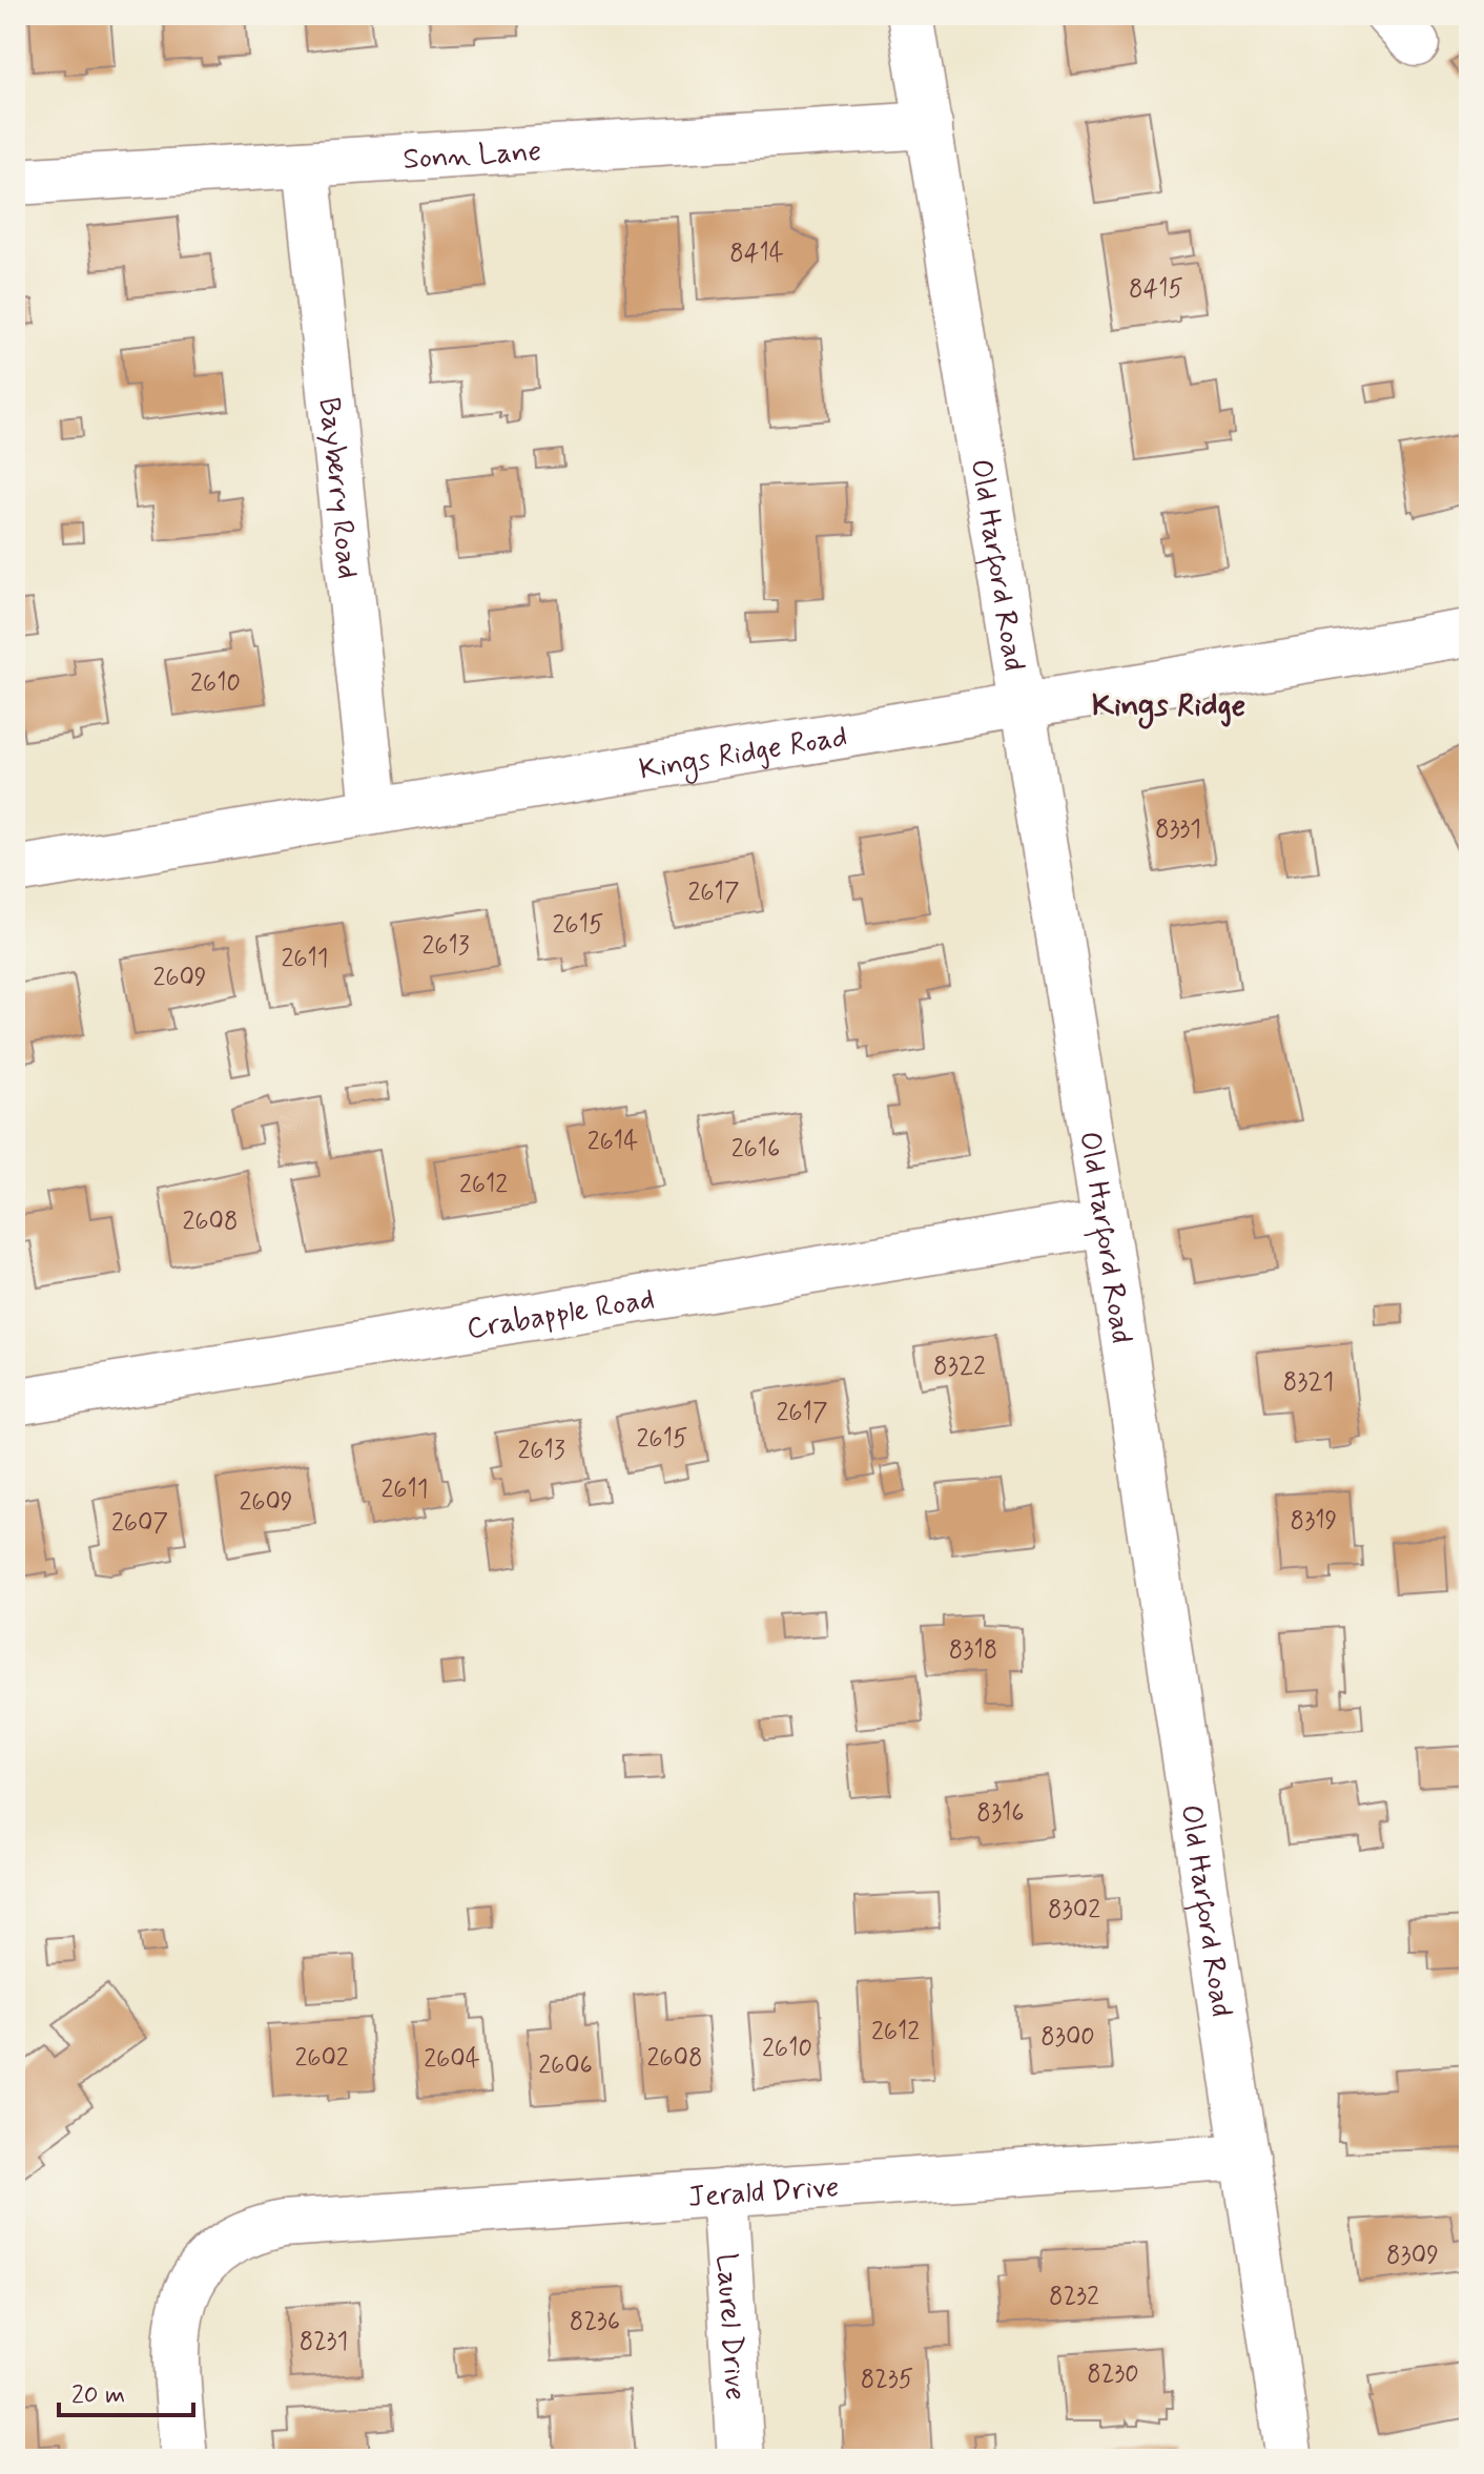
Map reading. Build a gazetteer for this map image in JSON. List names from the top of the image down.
{
  "streets": {
    "street": [
      "Sonn Lane",
      "Bayberry Road",
      "Old Harford Road",
      "Kings Ridge Road",
      "Crabapple Road",
      "Jerald Drive",
      "Laurel Drive"
    ]
  },
  "crossings": [
    ["Sonn Lane", "Bayberry Road"],
    ["Sonn Lane", "Old Harford Road"],
    ["Bayberry Road", "Kings Ridge Road"],
    ["Old Harford Road", "Kings Ridge Road"],
    ["Old Harford Road", "Crabapple Road"],
    ["Old Harford Road", "Jerald Drive"],
    ["Jerald Drive", "Laurel Drive"]
  ],
  "districts": ["Kings Ridge"],
  "house_numbers": [
    "8414",
    "8415",
    "2610",
    "8331",
    "2617",
    "2615",
    "2613",
    "2611",
    "2609",
    "2614",
    "2616",
    "2612",
    "2608",
    "8322",
    "8321",
    "2617",
    "2615",
    "2613",
    "2611",
    "2609",
    "8319",
    "2607",
    "8318",
    "8316",
    "8302",
    "2612",
    "8300",
    "2610",
    "2602",
    "2608",
    "2604",
    "2606",
    "8309",
    "8232",
    "8236",
    "8231",
    "8230",
    "8235"
  ],
  "scale_bar": "20 m"
}
